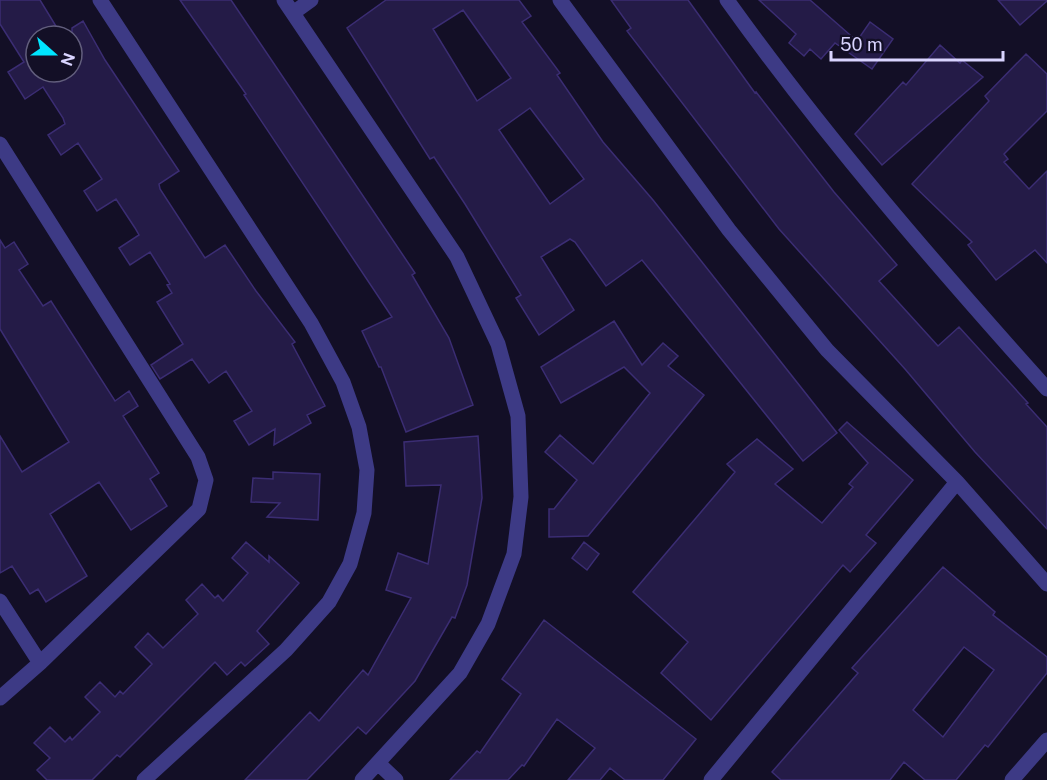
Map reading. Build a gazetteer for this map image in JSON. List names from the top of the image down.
{
  "scale_bar": "50 m",
  "north": "right"
}
